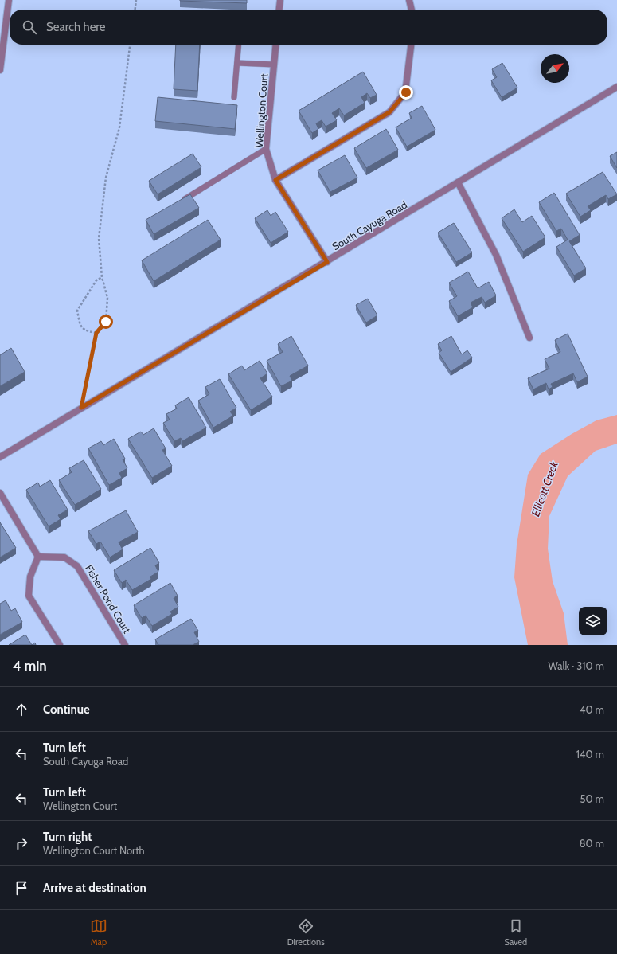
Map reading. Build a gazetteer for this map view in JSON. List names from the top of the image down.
{
  "streets": {
    "street": ["Wellington Court", "South Cayuga Road", "Fisher Pond Court"]
  },
  "crossings": [
    ["Wellington Court", "South Cayuga Road"]
  ],
  "water": ["Ellicott Creek"],
  "north": "top right",
  "page": {
    "search": "Search here",
    "heading": ["4 min", "Walk · 310 m"],
    "list": [
      ["Continue", "40 m"],
      ["Turn left", "South Cayuga Road", "140 m"],
      ["Turn left", "Wellington Court", "50 m"],
      ["Turn right", "Wellington Court North", "80 m"],
      "Arrive at destination"
    ],
    "nav": ["Map", "Directions", "Saved"]
  }
}
